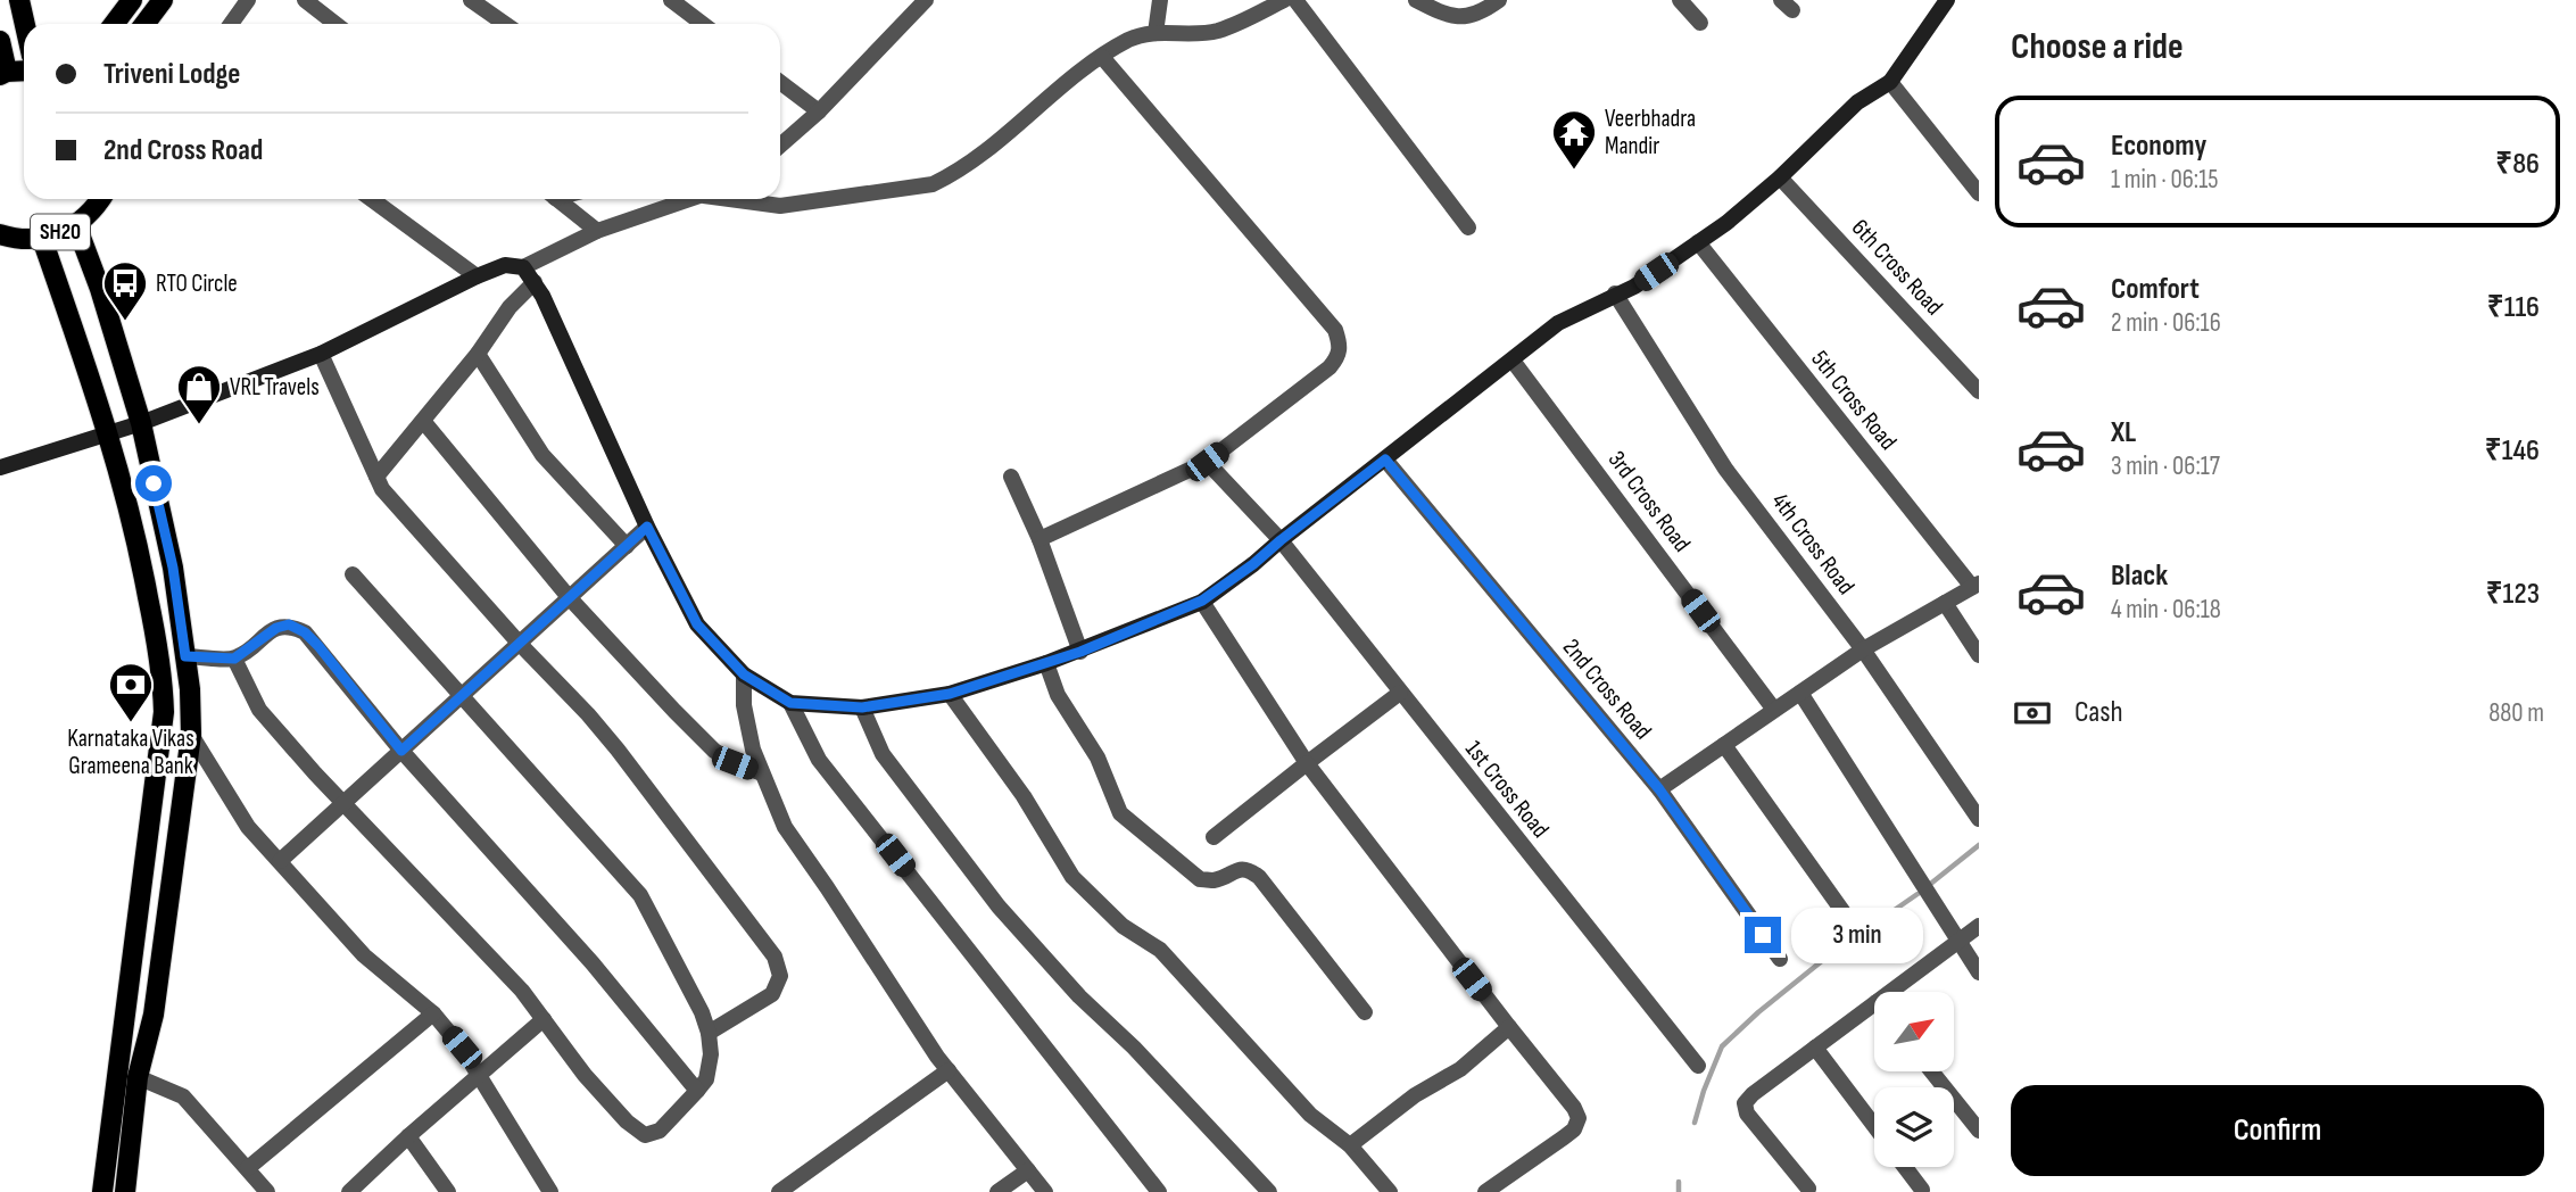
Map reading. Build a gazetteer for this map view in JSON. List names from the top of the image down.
{
  "streets": {
    "main road": ["SH20"],
    "street": [
      "6th Cross Road",
      "5th Cross Road",
      "3rd Cross Road",
      "4th Cross Road",
      "2nd Cross Road",
      "1st Cross Road"
    ]
  },
  "places": {
    "temple": ["Veerbhadra Mandir"],
    "bus stop": ["RTO Circle"],
    "shop": ["VRL Travels"],
    "bank": ["Karnataka Vikas Grameena Bank"]
  },
  "north": "top right",
  "page": {
    "heading": "Choose a ride",
    "banner": ["Triveni Lodge", "2nd Cross Road"],
    "list": [
      {
        "name": "Economy",
        "note": "1 min · 06:15",
        "value": "₹86"
      },
      {
        "name": "Comfort",
        "note": "2 min · 06:16",
        "value": "₹116"
      },
      {
        "name": "XL",
        "note": "3 min · 06:17",
        "value": "₹146"
      },
      {
        "name": "Black",
        "note": "4 min · 06:18",
        "value": "₹123"
      }
    ],
    "pay": ["Cash", "880 m"],
    "bubble": "3 min",
    "buttons": "Confirm"
  }
}
